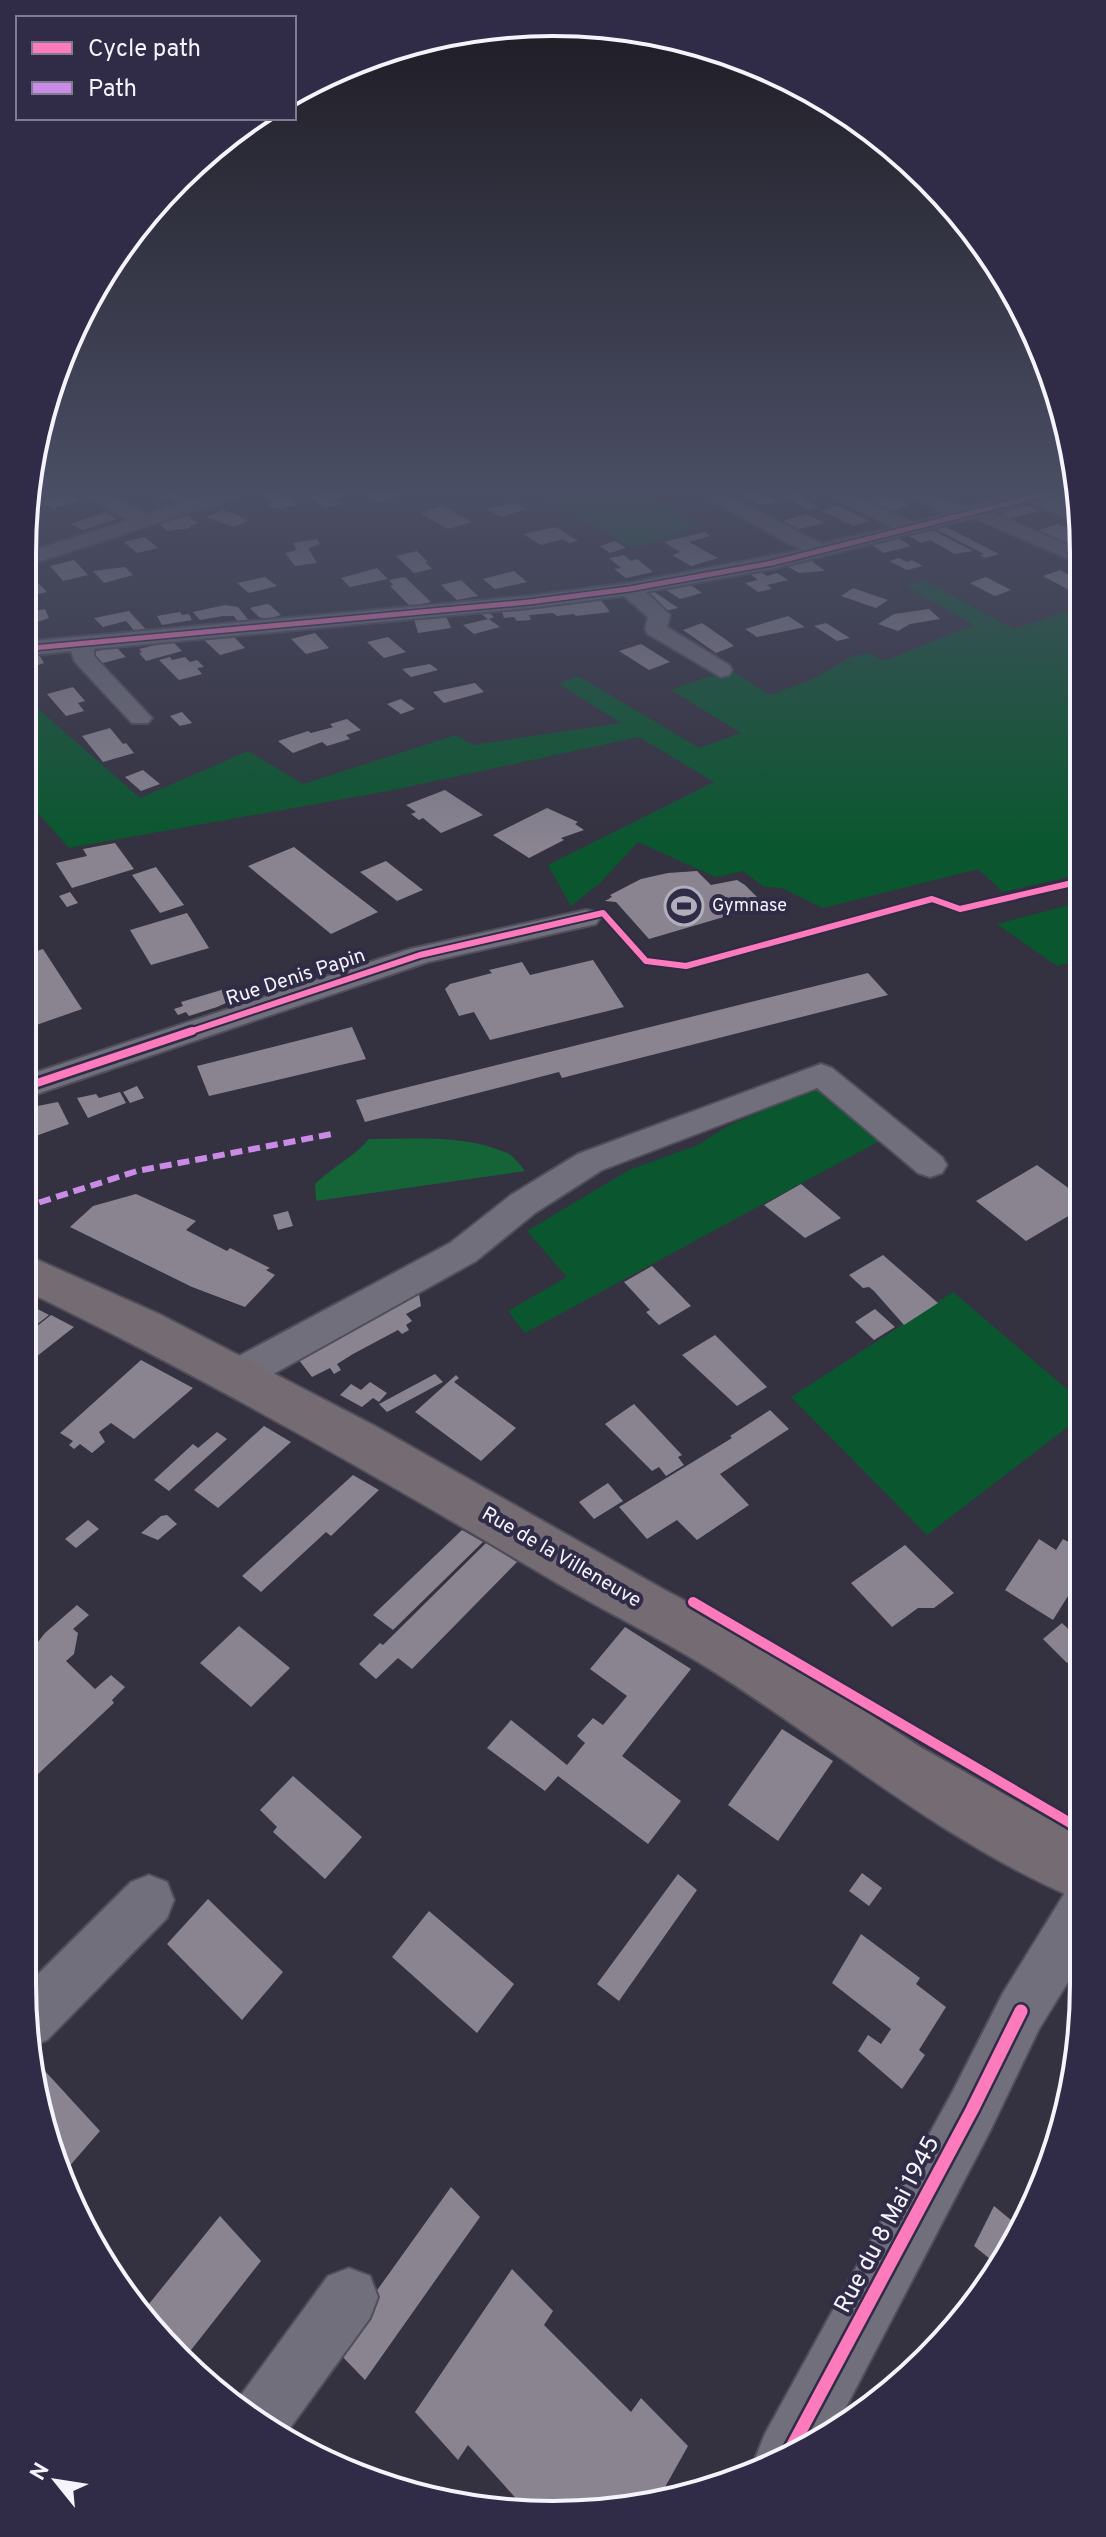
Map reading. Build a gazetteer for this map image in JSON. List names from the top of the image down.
{
  "streets": {
    "main road": ["Rue de la Villeneuve"],
    "street": ["Rue Denis Papin", "Rue du 8 Mai 1945"]
  },
  "places": {
    "sports": ["Gymnase"]
  },
  "legend": ["Cycle path", "Path"],
  "north": "top left"
}
